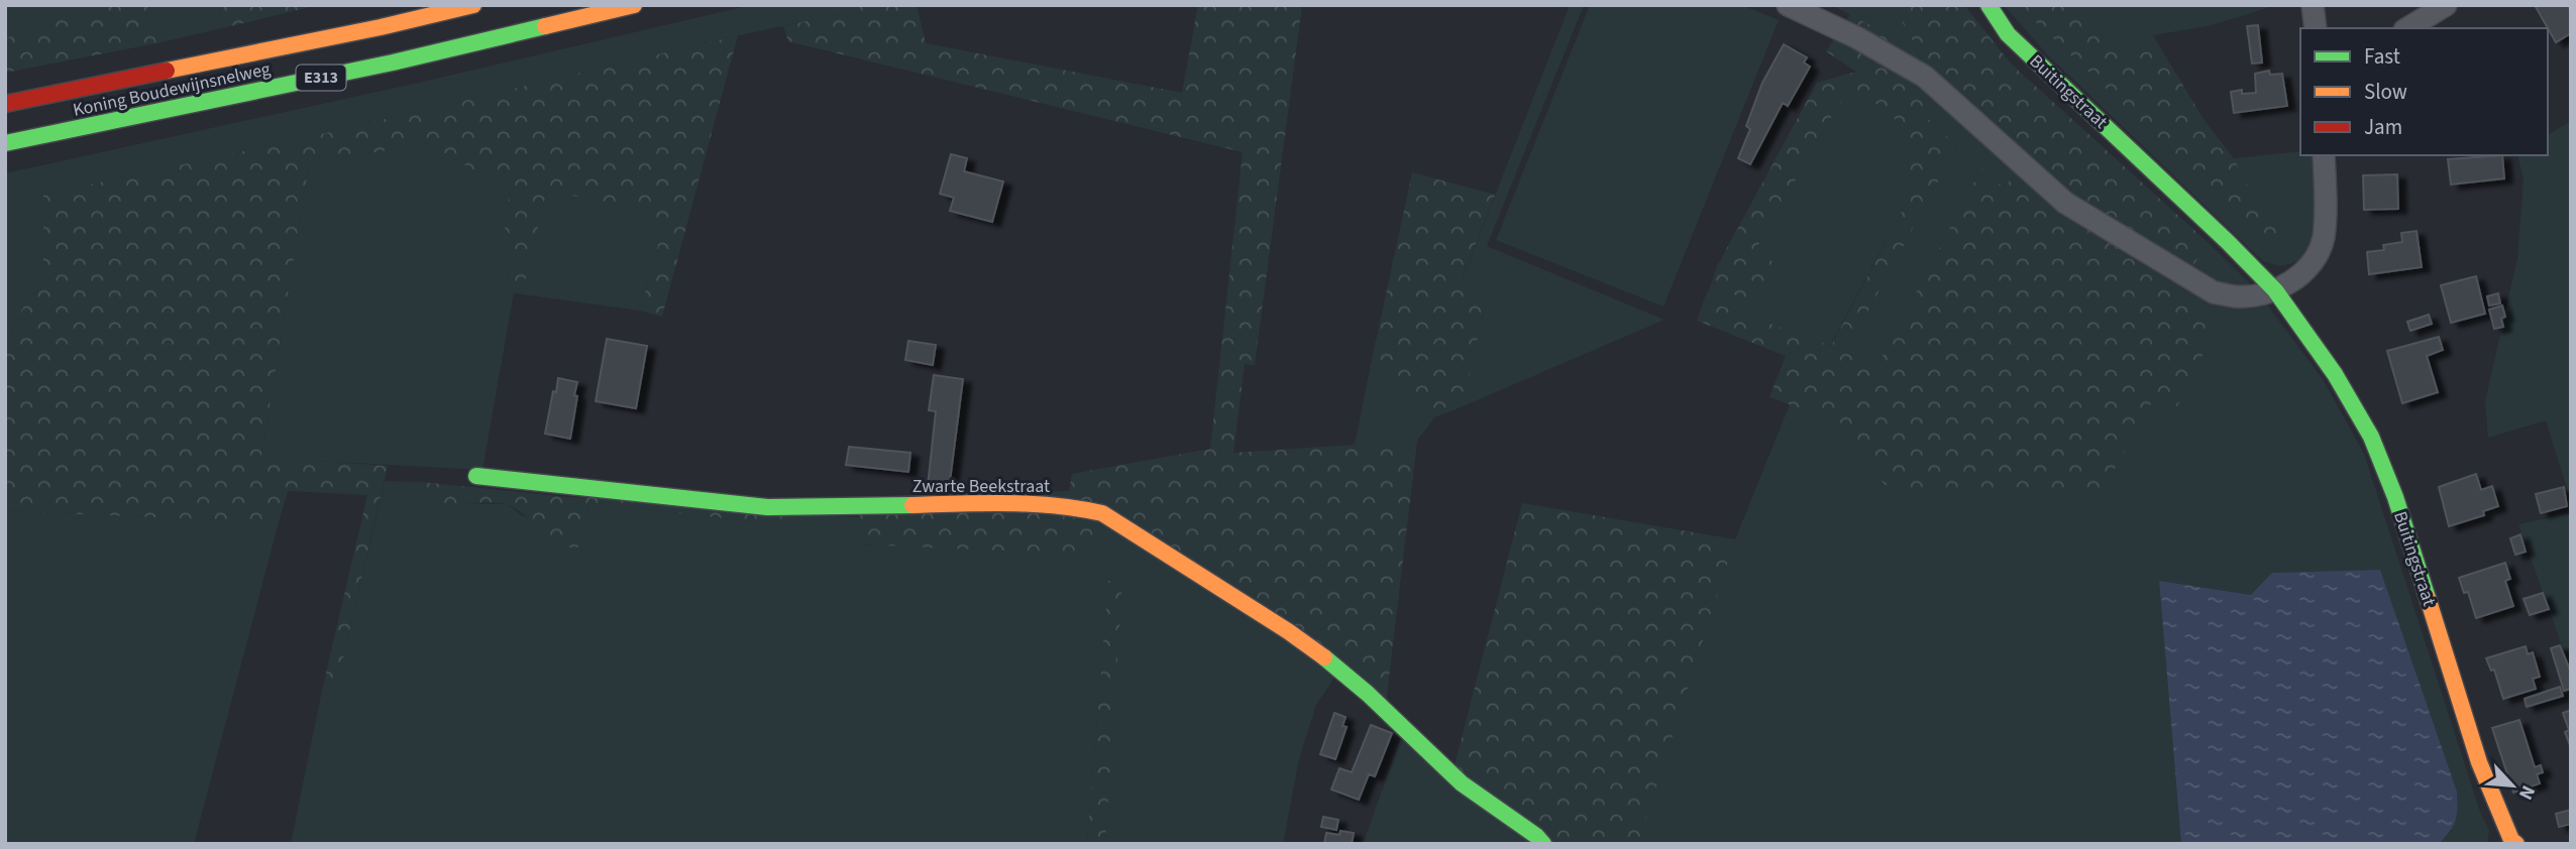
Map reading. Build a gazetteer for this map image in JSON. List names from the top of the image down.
{
  "streets": {
    "main road": [
      "E313",
      "Koning Boudewijnsnelweg",
      "Buitingstraat",
      "Zwarte Beekstraat"
    ]
  },
  "legend": ["Fast", "Slow", "Jam"],
  "north": "bottom right"
}
